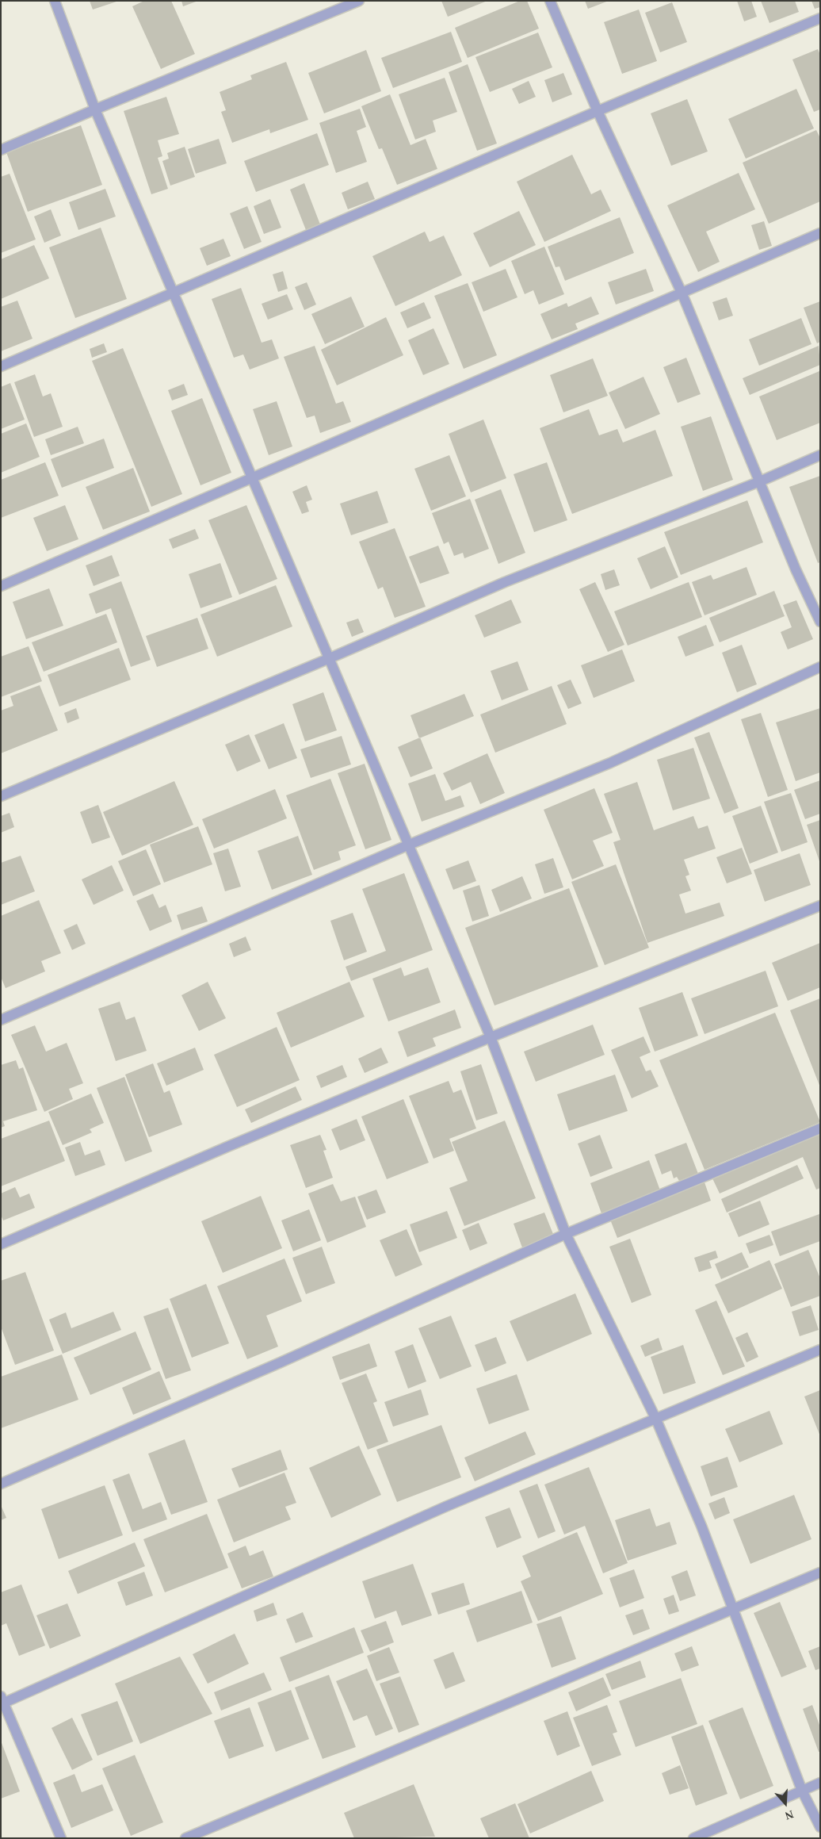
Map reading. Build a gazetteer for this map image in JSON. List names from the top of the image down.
{
  "north": "bottom"
}
